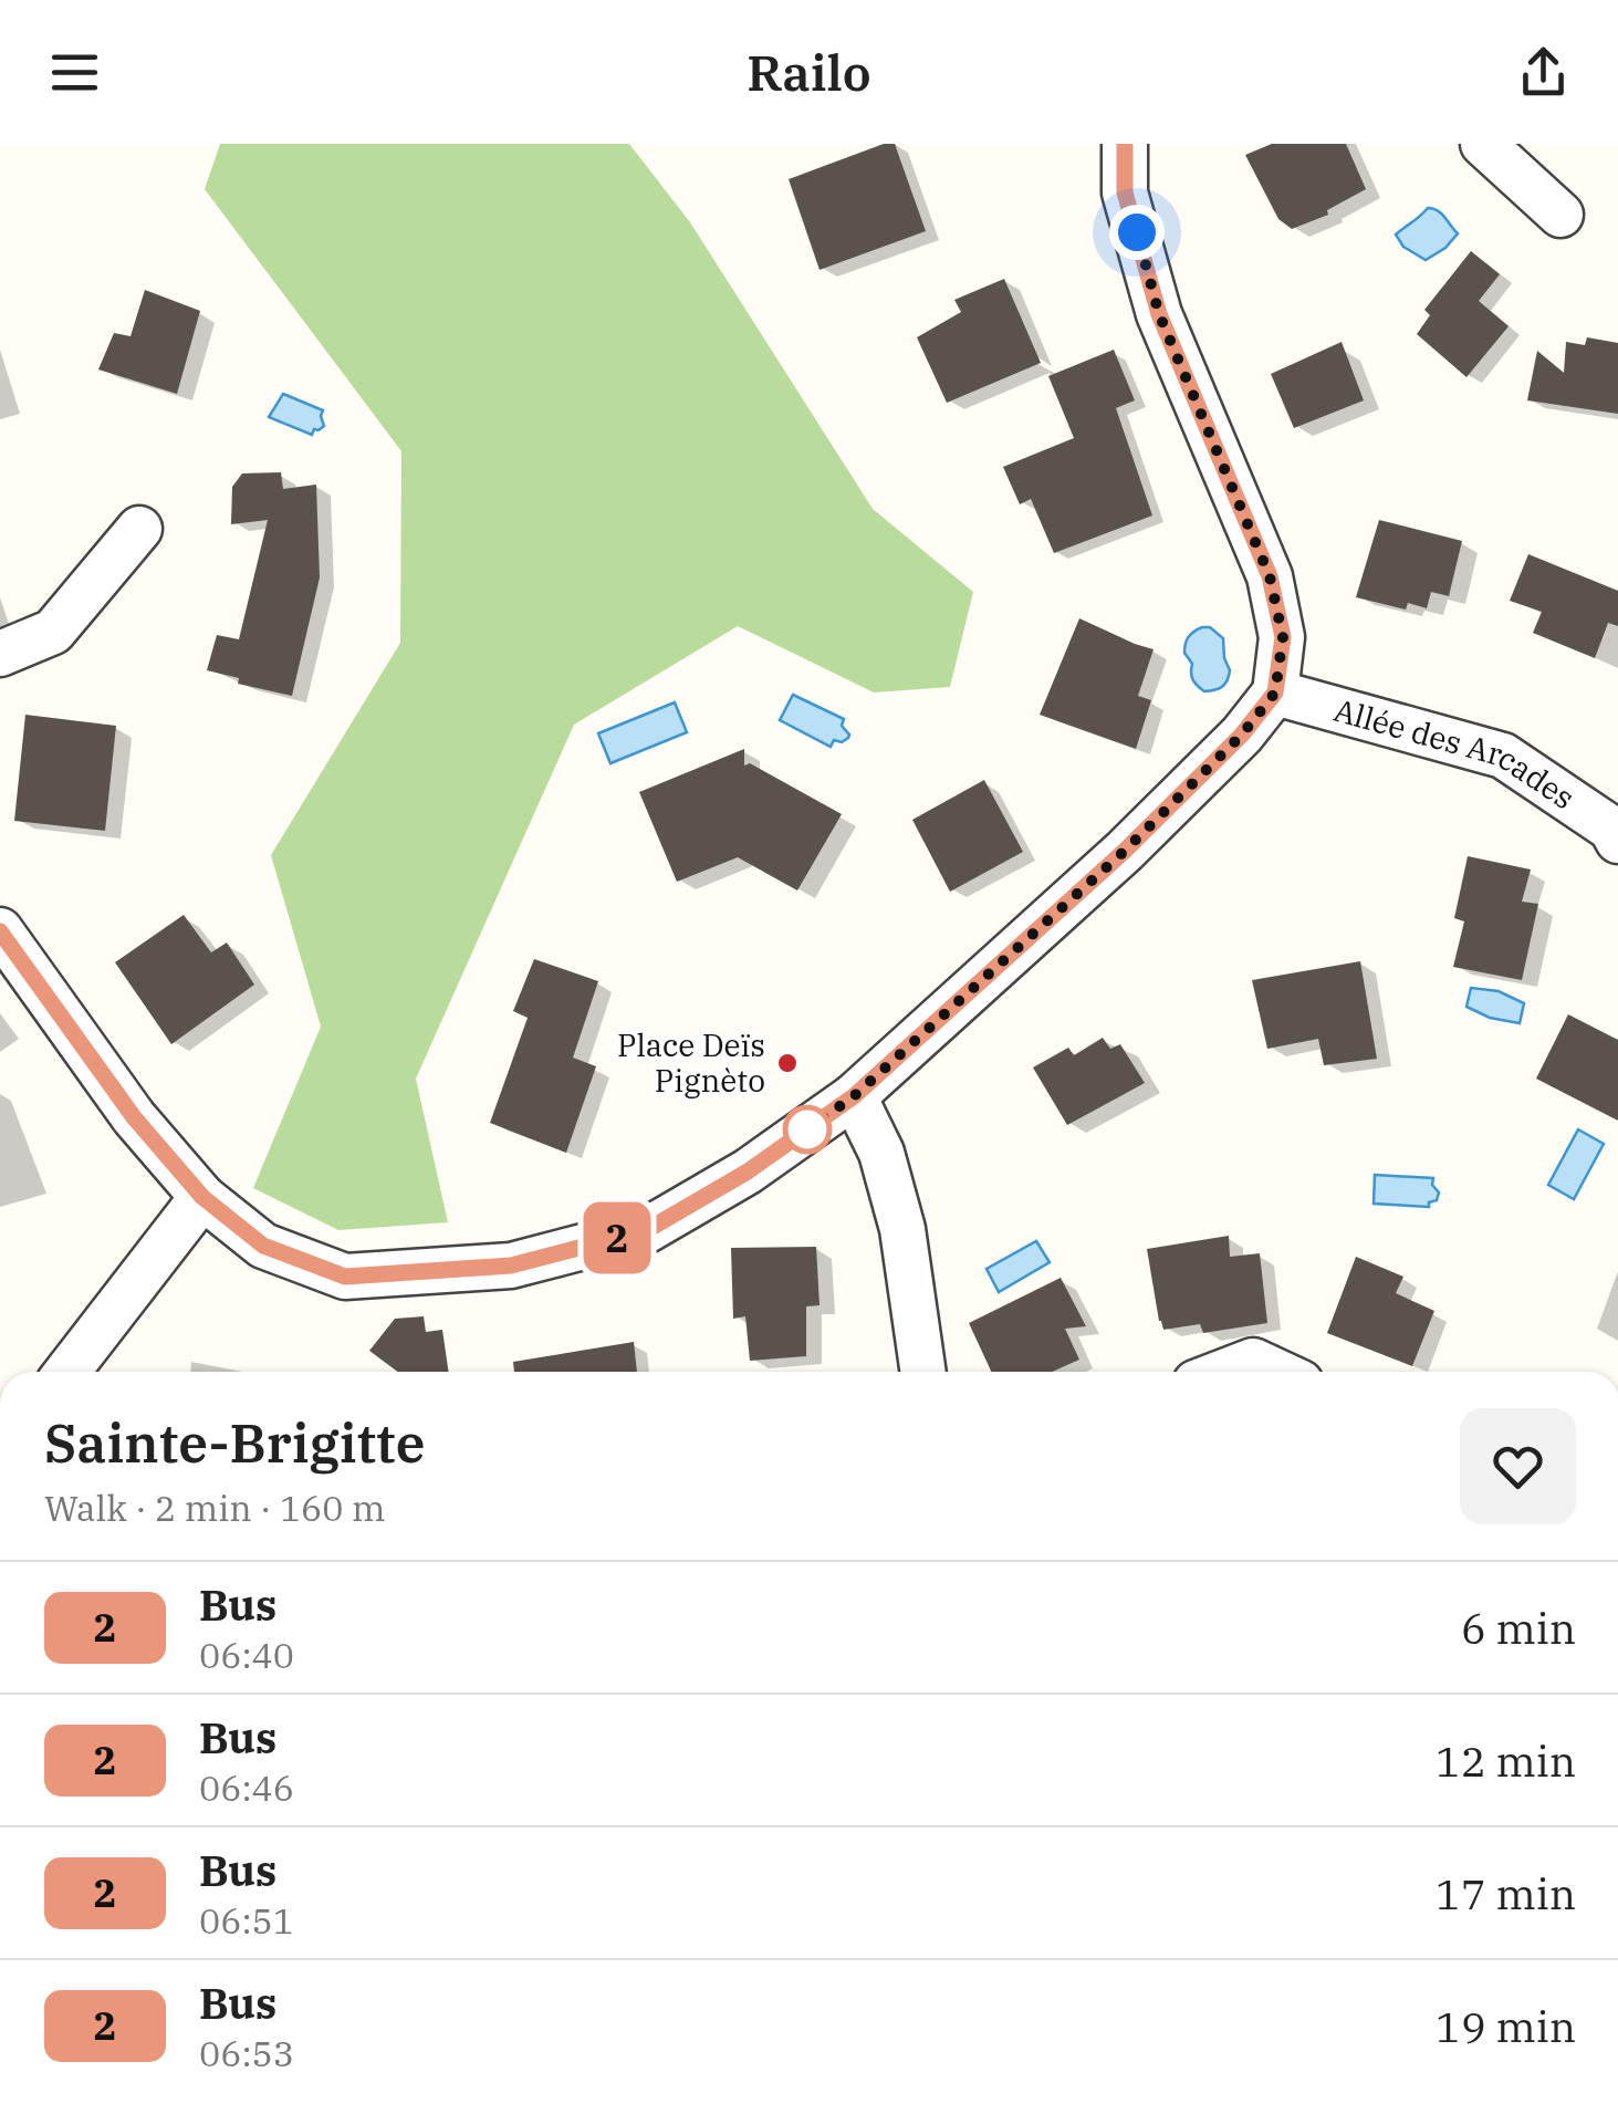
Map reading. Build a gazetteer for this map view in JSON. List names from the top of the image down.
{
  "streets": {
    "street": ["Allée des Arcades"]
  },
  "places": ["Place Deïs Pignèto"],
  "lines": ["bus line 2"],
  "page": {
    "header": "Railo",
    "on_map": "2",
    "heading": ["Sainte-Brigitte", "Walk · 2 min · 160 m"],
    "list": [
      {
        "mark": "2",
        "name": "Bus",
        "note": "06:40",
        "value": "6 min"
      },
      {
        "mark": "2",
        "name": "Bus",
        "note": "06:46",
        "value": "12 min"
      },
      {
        "mark": "2",
        "name": "Bus",
        "note": "06:51",
        "value": "17 min"
      },
      {
        "mark": "2",
        "name": "Bus",
        "note": "06:53",
        "value": "19 min"
      }
    ]
  }
}
